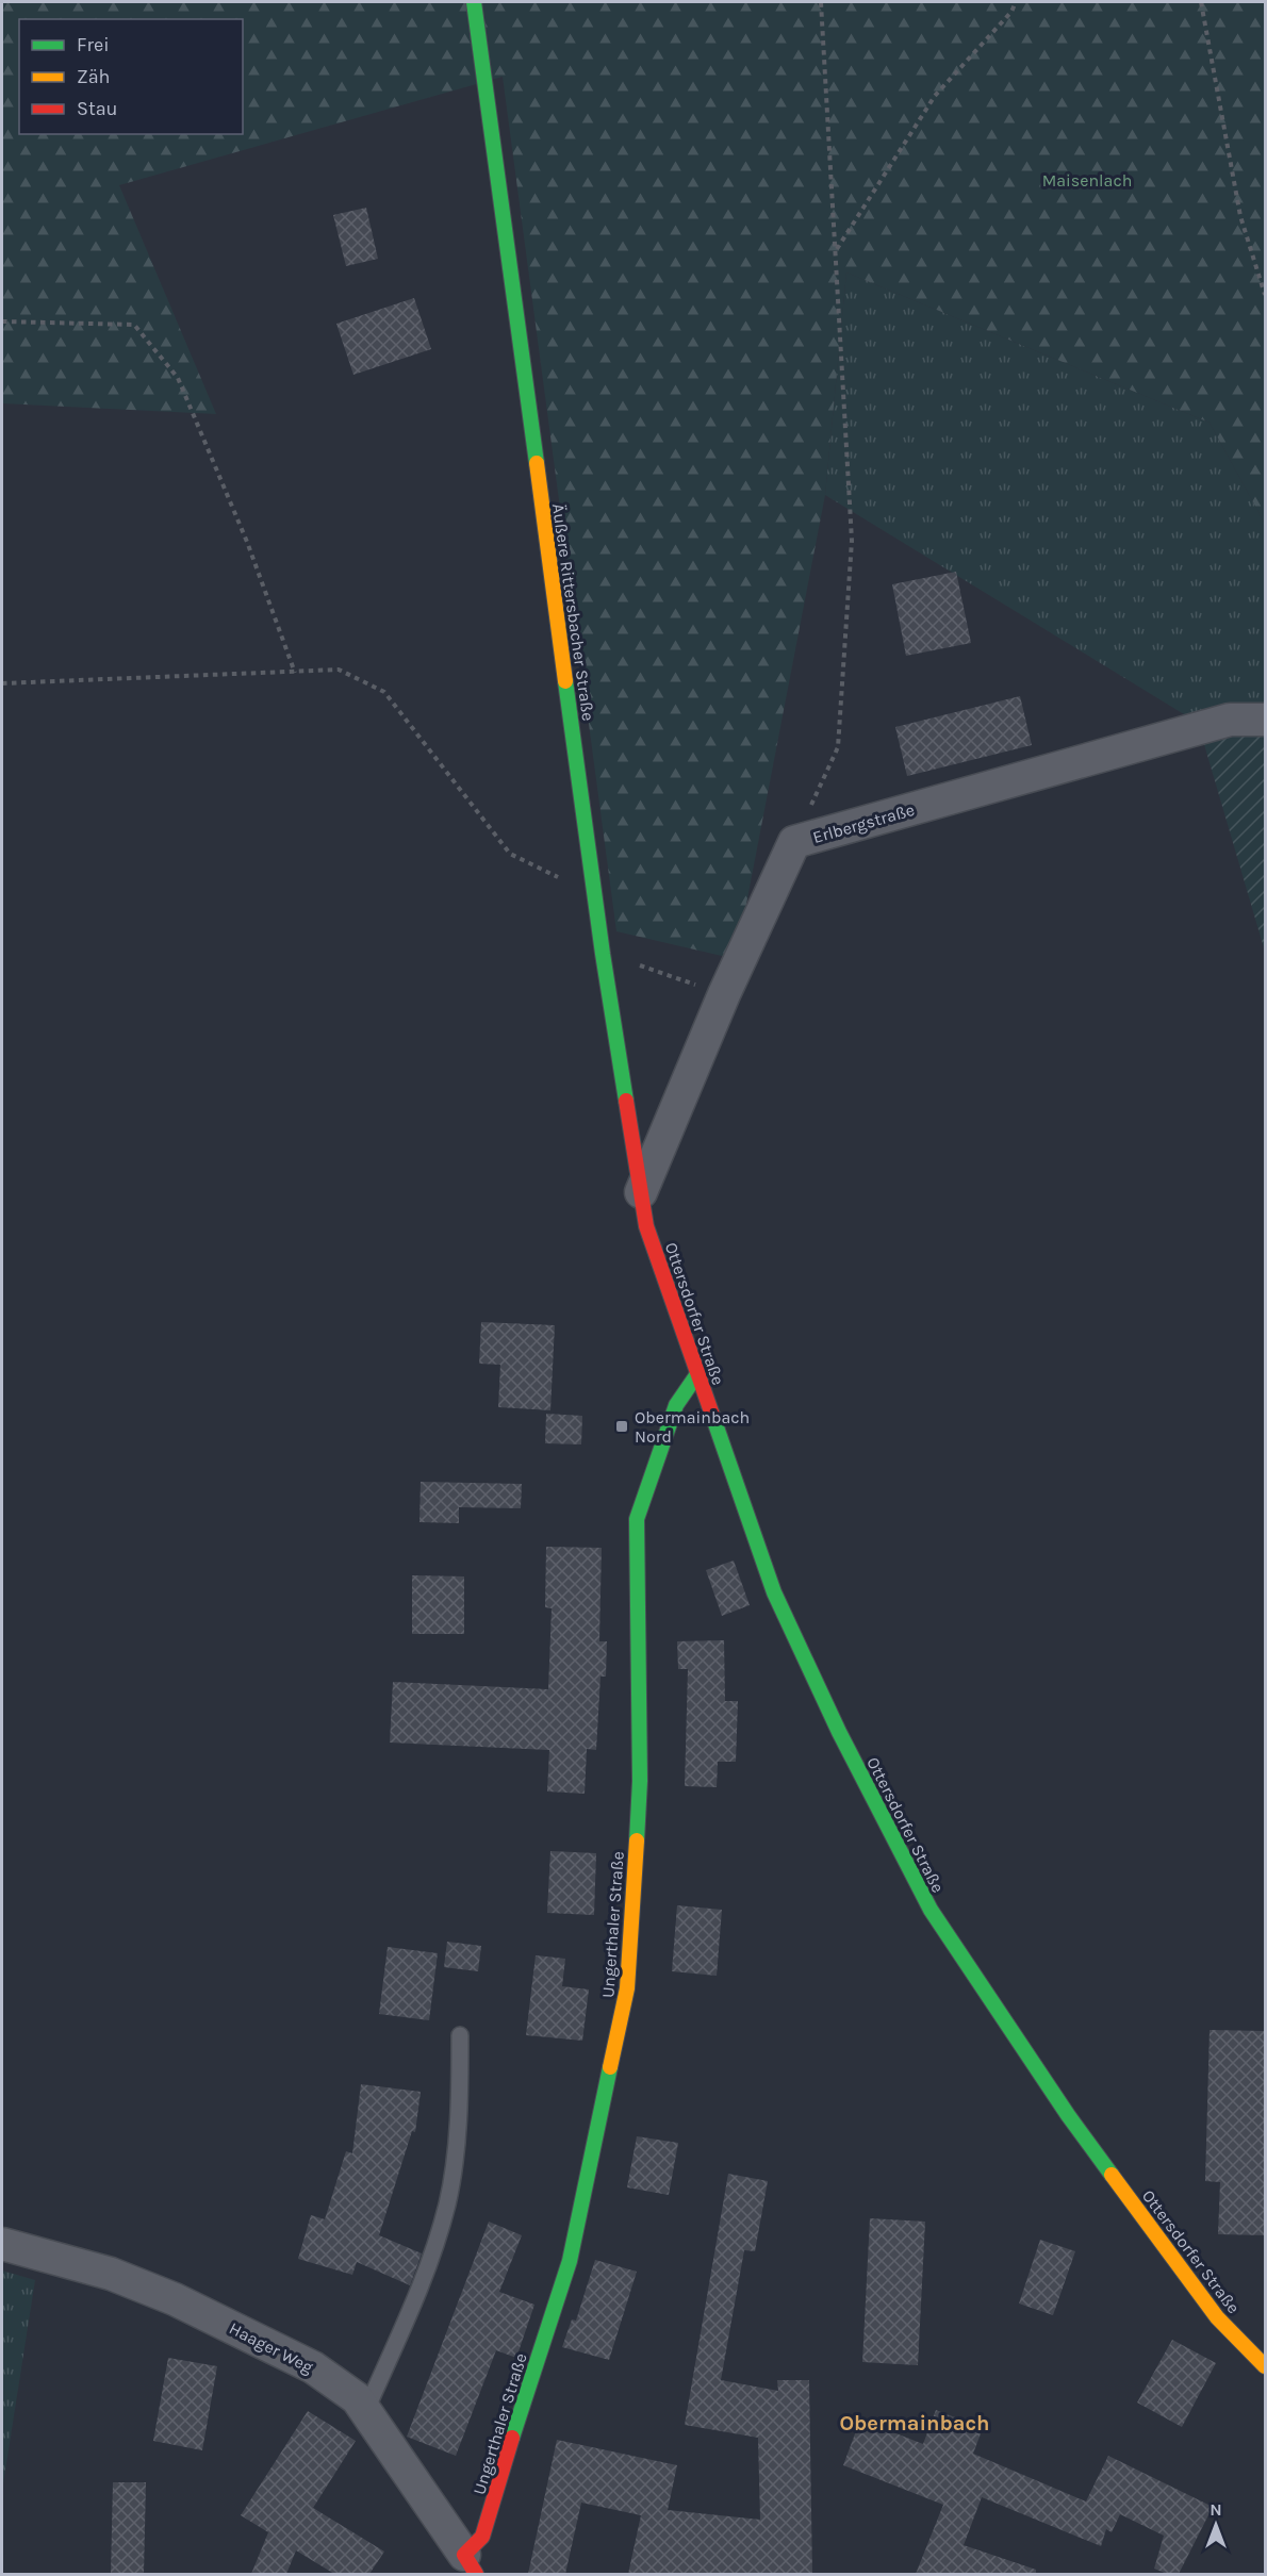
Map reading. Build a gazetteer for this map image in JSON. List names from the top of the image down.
{
  "streets": {
    "main road": ["Äußere Rittersbacher Straße", "Ottersdorfer Straße", "Ungerthaler Straße"],
    "street": ["Erlbergstraße", "Haager Weg"]
  },
  "crossings": [
    ["Äußere Rittersbacher Straße", "Erlbergstraße"],
    ["Äußere Rittersbacher Straße", "Ottersdorfer Straße"],
    ["Ottersdorfer Straße", "Ungerthaler Straße"],
    ["Ungerthaler Straße", "Haager Weg"]
  ],
  "districts": ["Obermainbach"],
  "parks": ["Maisenlach"],
  "places": {
    "transit": ["Obermainbach Nord"]
  },
  "legend": ["Frei", "Zäh", "Stau"],
  "north": "top"
}
